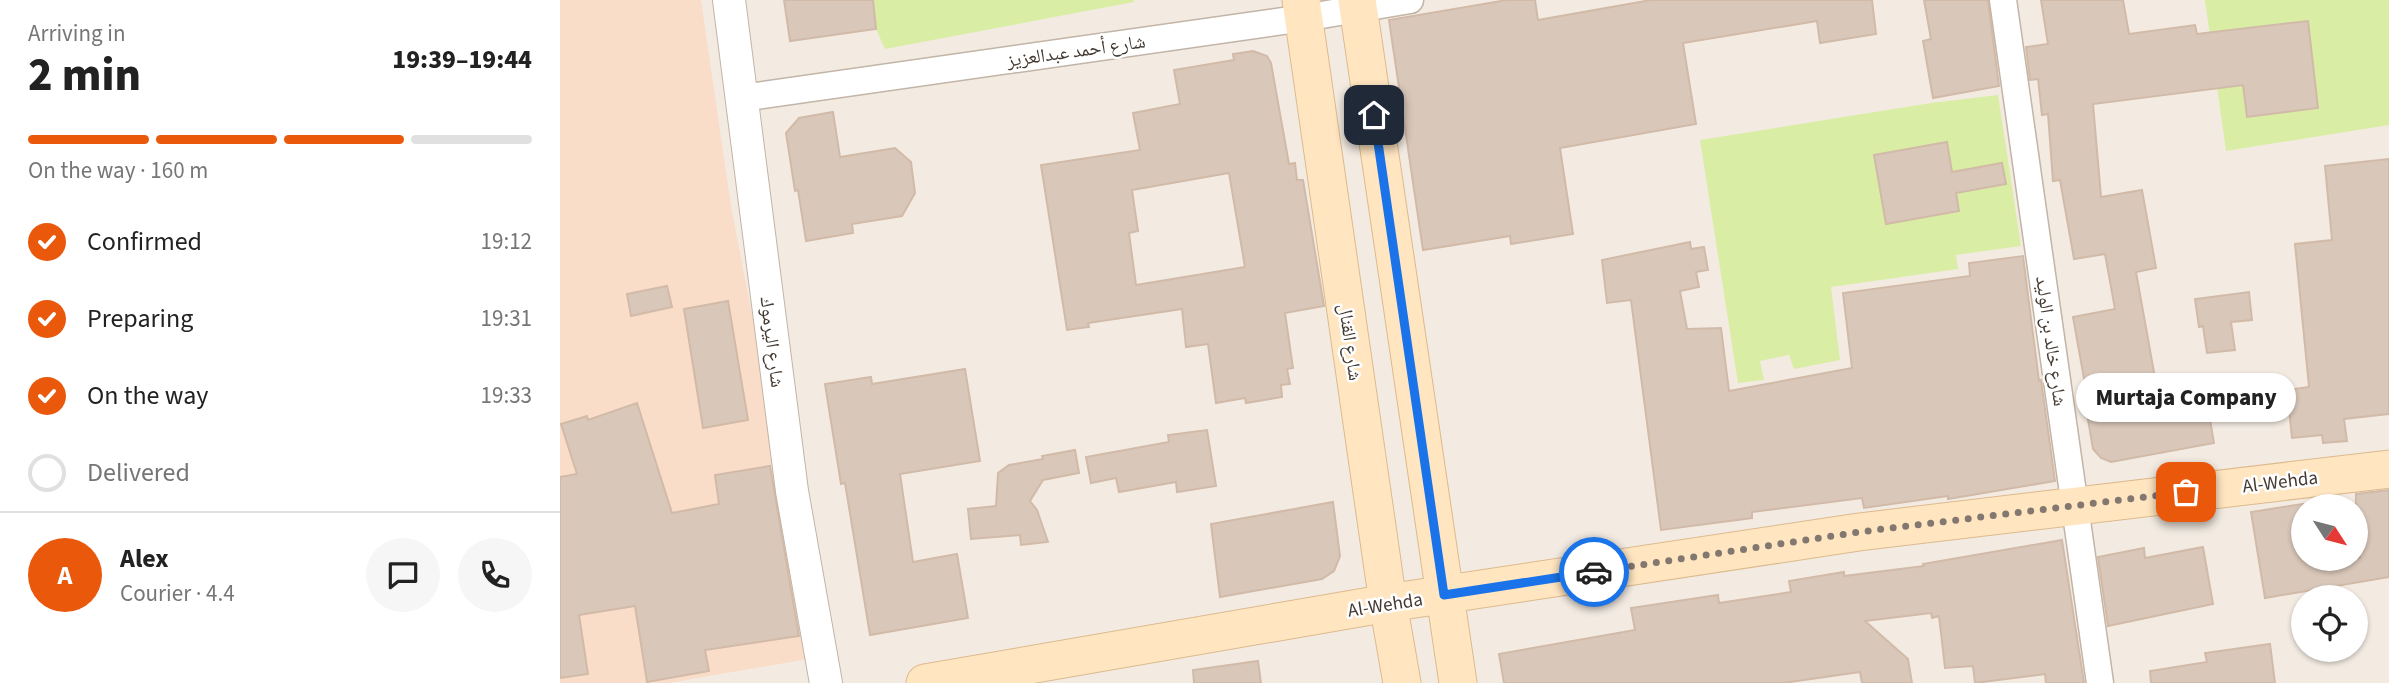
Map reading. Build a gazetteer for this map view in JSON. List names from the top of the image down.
{
  "streets": {
    "main road": ["شارع القنال", "Al-Wehda"],
    "street": ["شارع أحمد عبدالعزيز", "شارع خالد بن الوليد", "شارع اليرموك"]
  },
  "crossings": [
    ["شارع أحمد عبدالعزيز", "شارع اليرموك"],
    ["شارع أحمد عبدالعزيز", "شارع القنال"],
    ["شارع خالد بن الوليد", "Al-Wehda"],
    ["شارع القنال", "Al-Wehda"]
  ],
  "places": ["Murtaja Company"],
  "north": "bottom right",
  "page": {
    "heading": ["2 min", "Arriving in", "19:39–19:44"],
    "panel": ["Alex", "Courier · 4.4"],
    "bar": "On the way · 160 m",
    "list": [
      ["Confirmed", "19:12"],
      ["Preparing", "19:31"],
      ["On the way", "19:33"],
      "Delivered"
    ],
    "bubble": "Murtaja Company",
    "round": "A"
  }
}
